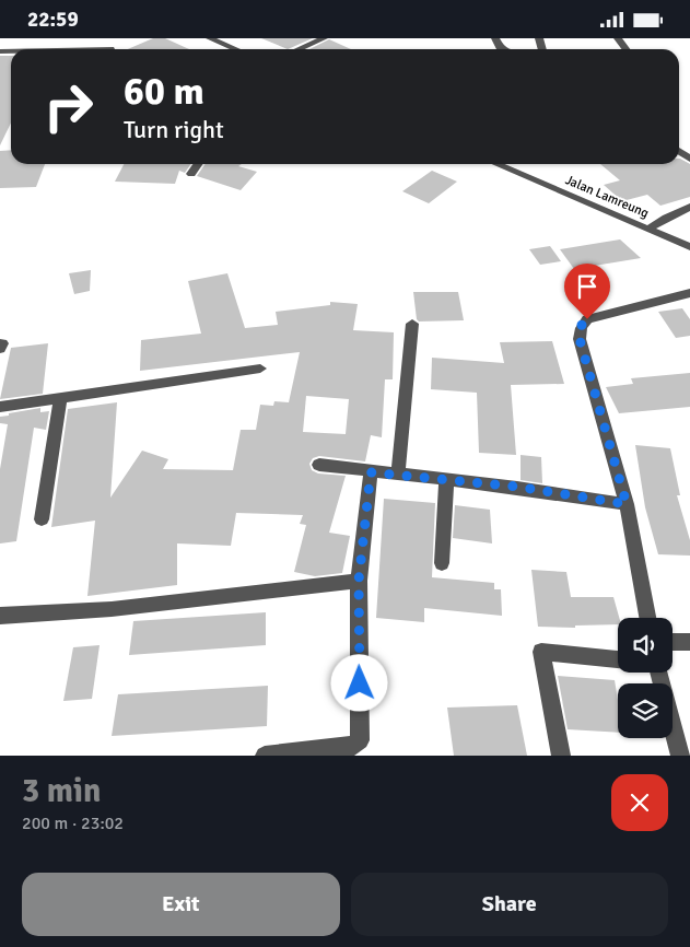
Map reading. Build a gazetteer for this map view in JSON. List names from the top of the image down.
{
  "streets": {
    "street": ["Jalan Lamreung"]
  },
  "page": {
    "status": "22:59",
    "turn": ["60 m", "Turn right"],
    "heading": ["3 min", "200 m · 23:02"],
    "buttons": ["Exit", "Share"]
  }
}
